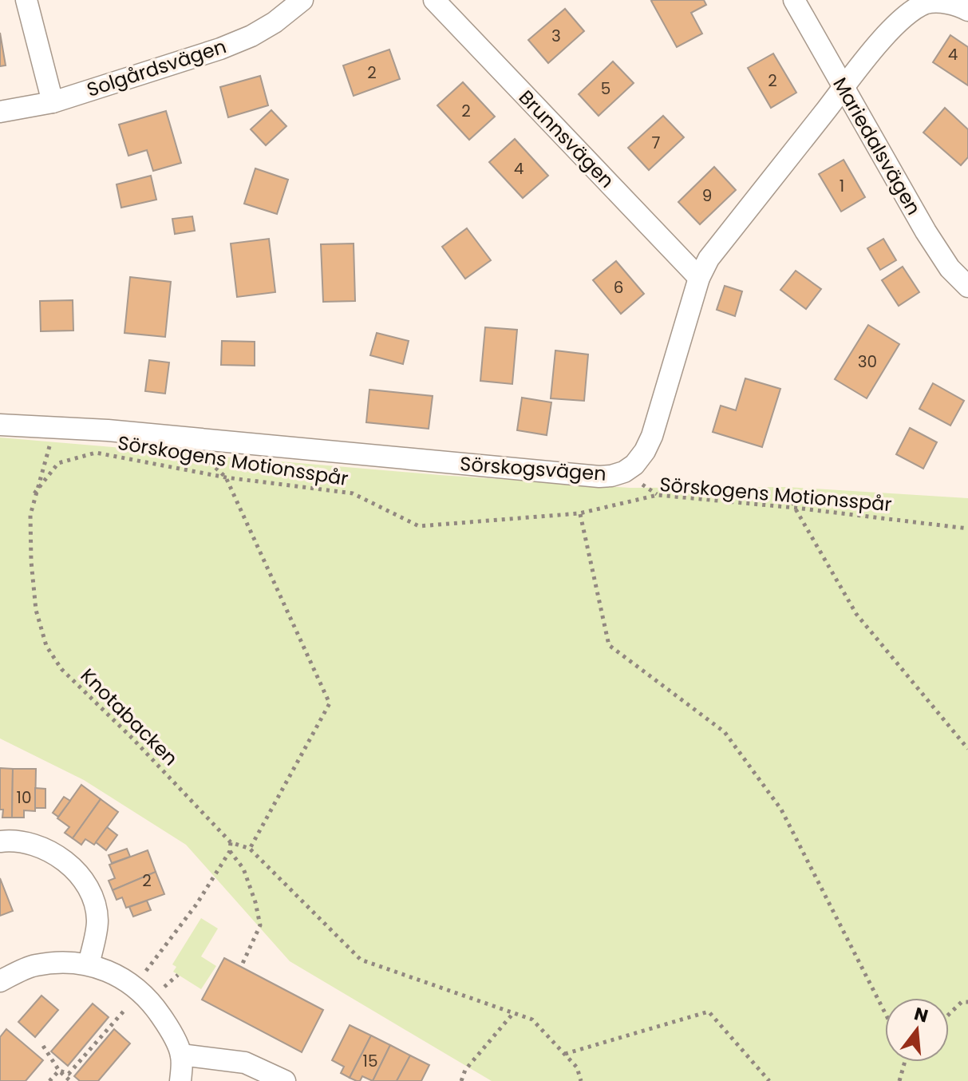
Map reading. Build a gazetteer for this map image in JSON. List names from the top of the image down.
{
  "streets": {
    "street": [
      "Solgårdsvägen",
      "Brunnsvägen",
      "Mariedalsvägen",
      "Sörskogsvägen"
    ],
    "path": ["Sörskogens Motionsspår", "Knotabacken"]
  },
  "crossings": [
    ["Brunnsvägen", "Sörskogsvägen"],
    ["Mariedalsvägen", "Sörskogsvägen"],
    ["Sörskogens Motionsspår", "Knotabacken"],
    ["Sörskogsvägen", "Knotabacken"]
  ],
  "house_numbers": [
    "3",
    "4",
    "2",
    "2",
    "5",
    "2",
    "7",
    "4",
    "1",
    "9",
    "6",
    "30",
    "10",
    "2",
    "15"
  ],
  "north": "top"
}
